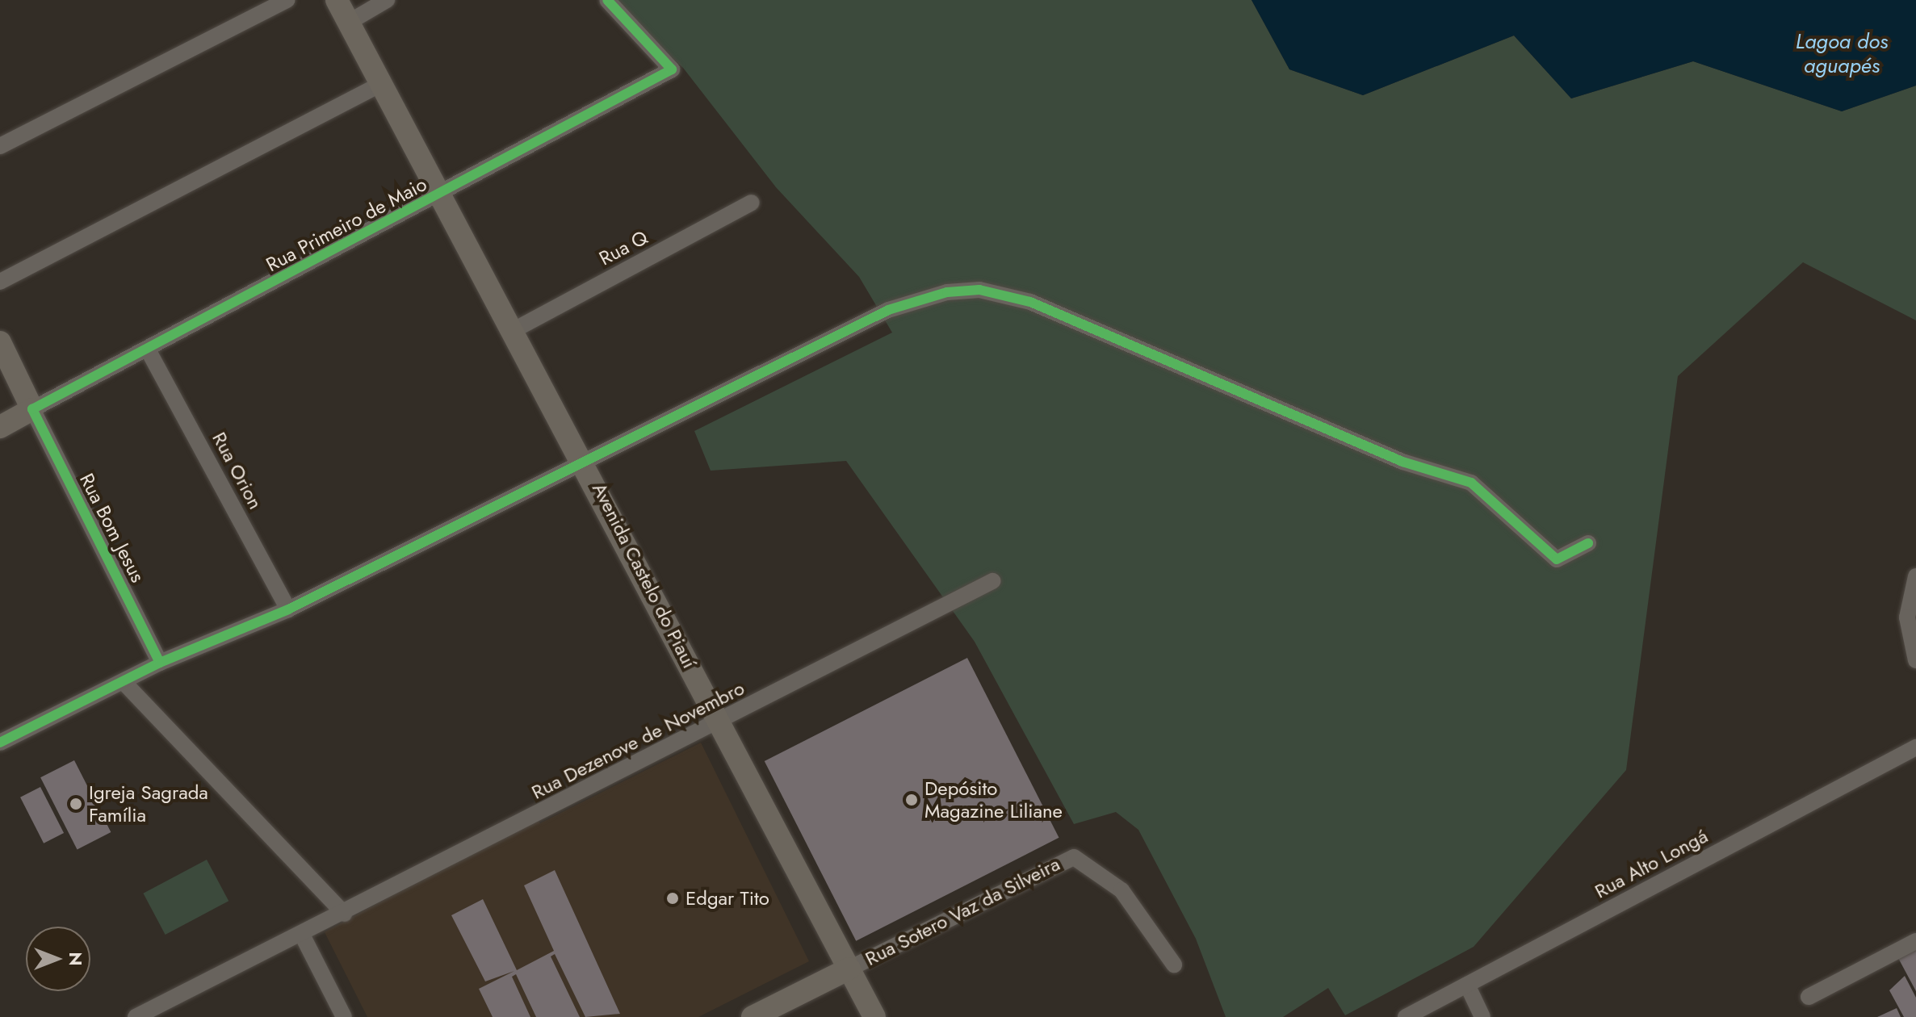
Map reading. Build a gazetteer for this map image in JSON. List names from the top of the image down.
{
  "streets": {
    "main road": ["Rua Bom Jesus", "Avenida Castelo do Piauí", "Rua Sotero Vaz da Silveira"],
    "street": [
      "Rua Primeiro de Maio",
      "Rua Q",
      "Rua Orion",
      "Rua Dezenove de Novembro",
      "Rua Alto Longá"
    ]
  },
  "crossings": [
    ["Rua Primeiro de Maio", "Rua Orion"],
    ["Rua Primeiro de Maio", "Rua Bom Jesus"],
    ["Rua Primeiro de Maio", "Avenida Castelo do Piauí"],
    ["Rua Q", "Avenida Castelo do Piauí"],
    ["Avenida Castelo do Piauí", "Rua Dezenove de Novembro"],
    ["Avenida Castelo do Piauí", "Rua Sotero Vaz da Silveira"]
  ],
  "water": ["Lagoa dos aguapés"],
  "places": ["Depósito Magazine Liliane", "Igreja Sagrada Família", "Edgar Tito"],
  "north": "right"
}
